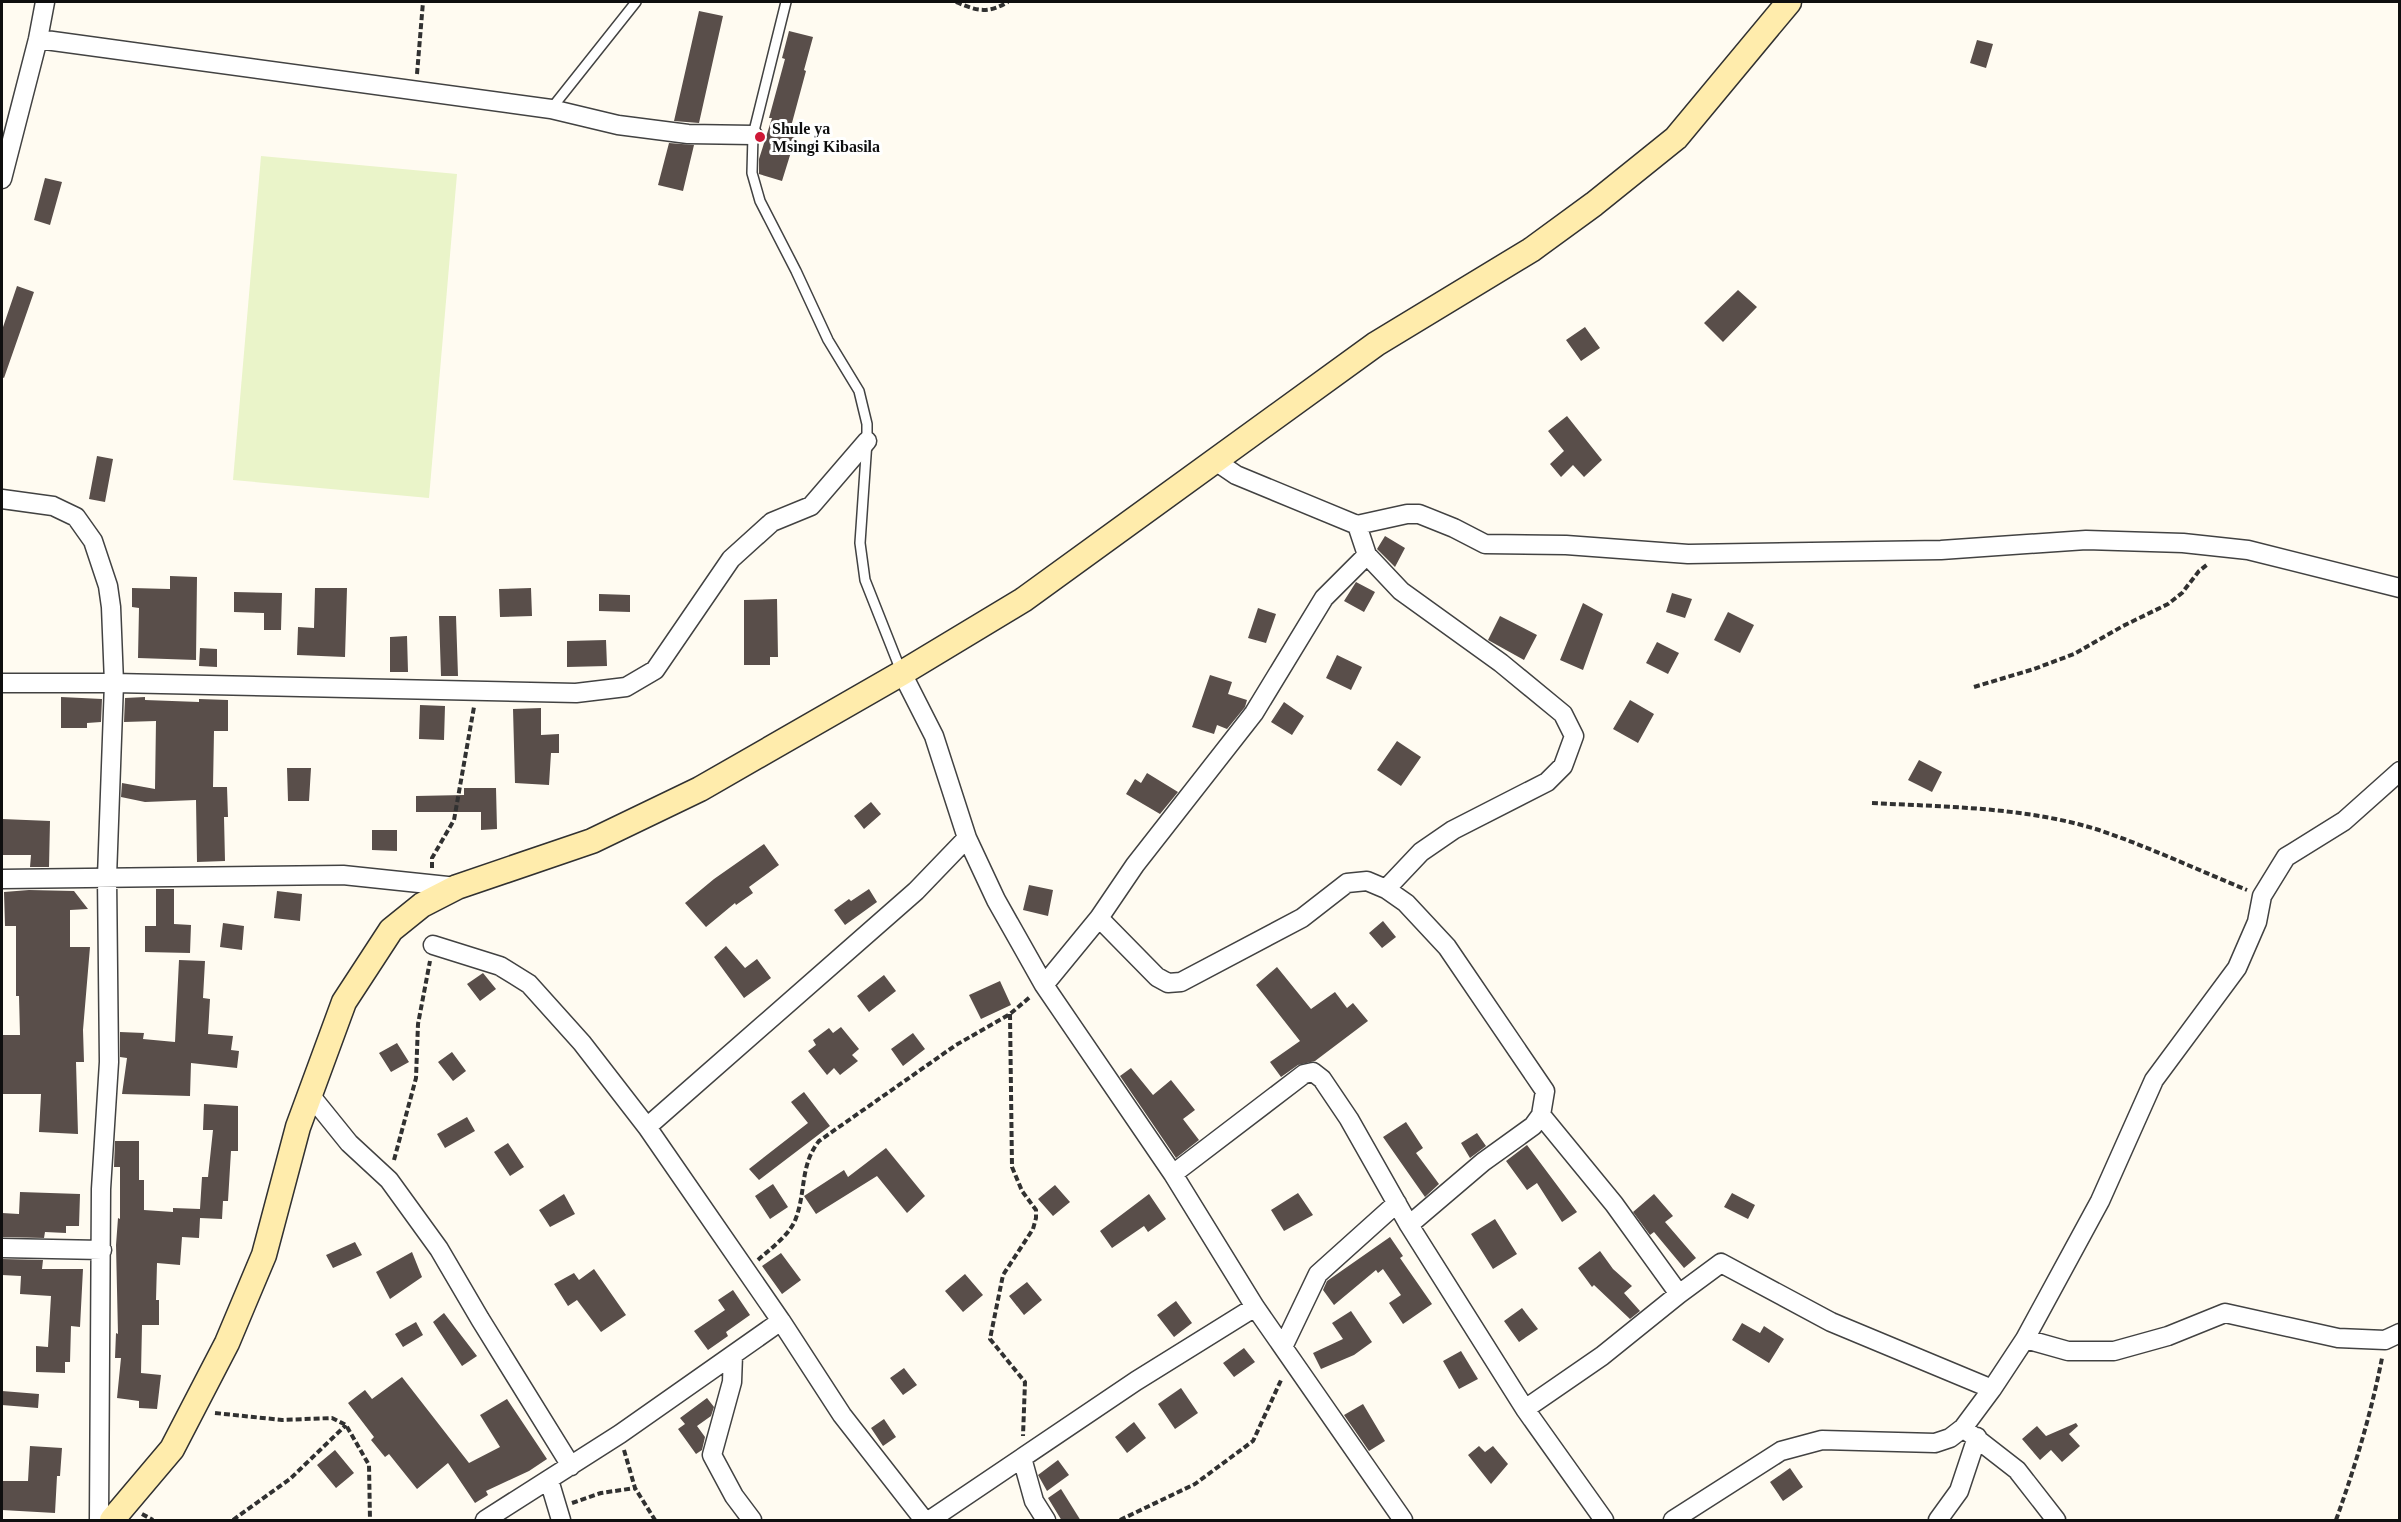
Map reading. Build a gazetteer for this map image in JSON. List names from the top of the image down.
{
  "places": ["Shule ya Msingi Kibasila"]
}
